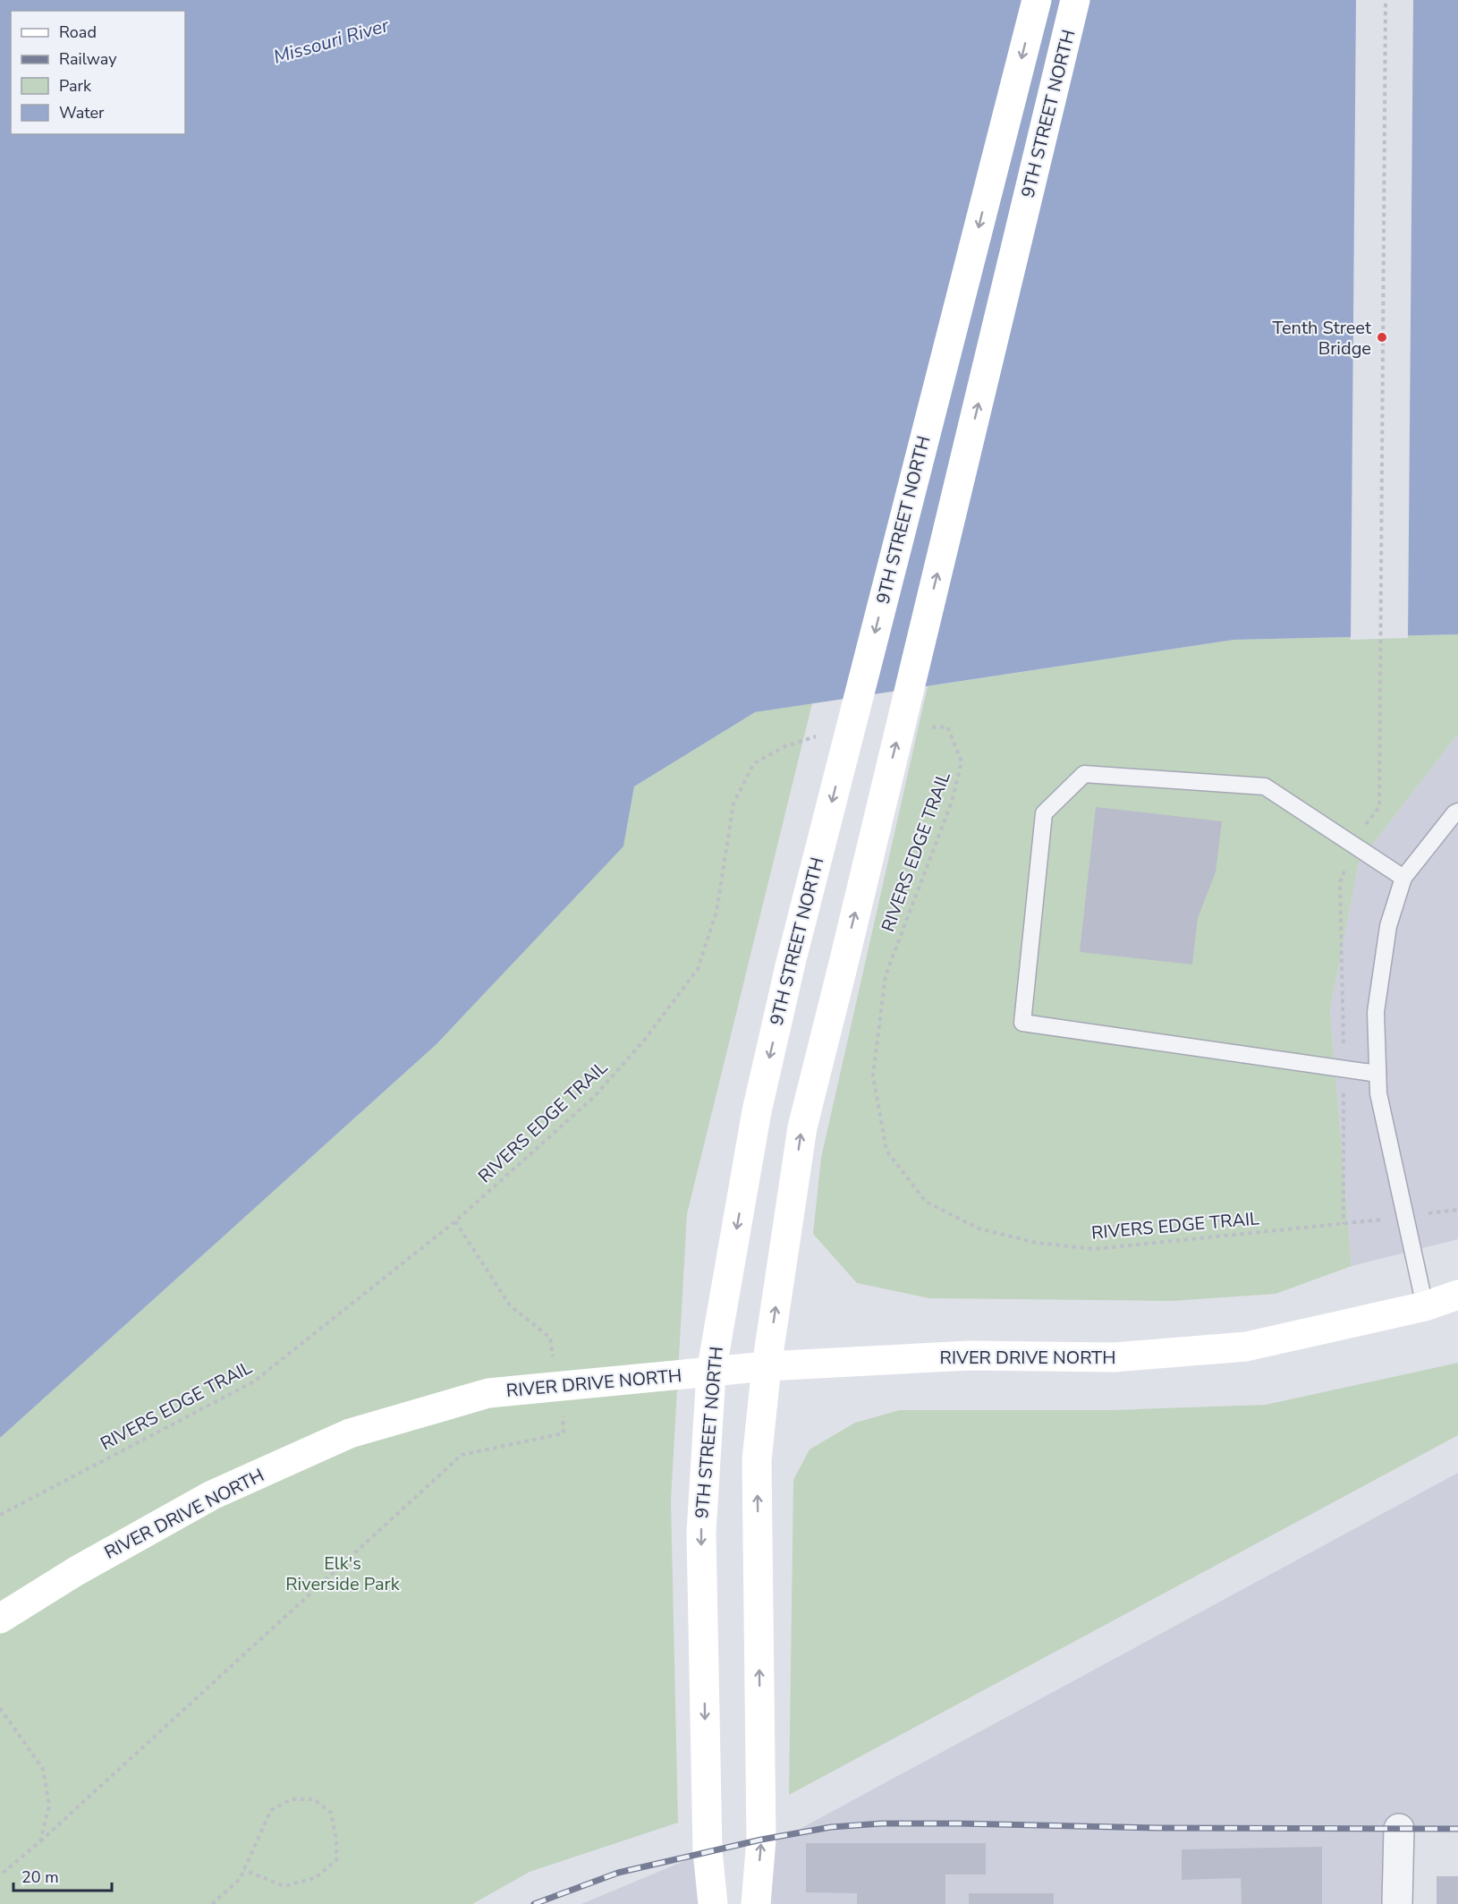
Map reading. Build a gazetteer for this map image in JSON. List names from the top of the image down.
{
  "streets": {
    "main road": ["9TH STREET NORTH", "RIVER DRIVE NORTH"],
    "path": ["RIVERS EDGE TRAIL"]
  },
  "crossings": [
    ["9TH STREET NORTH", "RIVER DRIVE NORTH"]
  ],
  "water": ["Missouri River"],
  "parks": ["Elk's Riverside Park"],
  "places": ["Tenth Street Bridge"],
  "legend": [
    "Road",
    "Railway",
    "Park",
    "Water"
  ],
  "scale_bar": "20 m"
}
